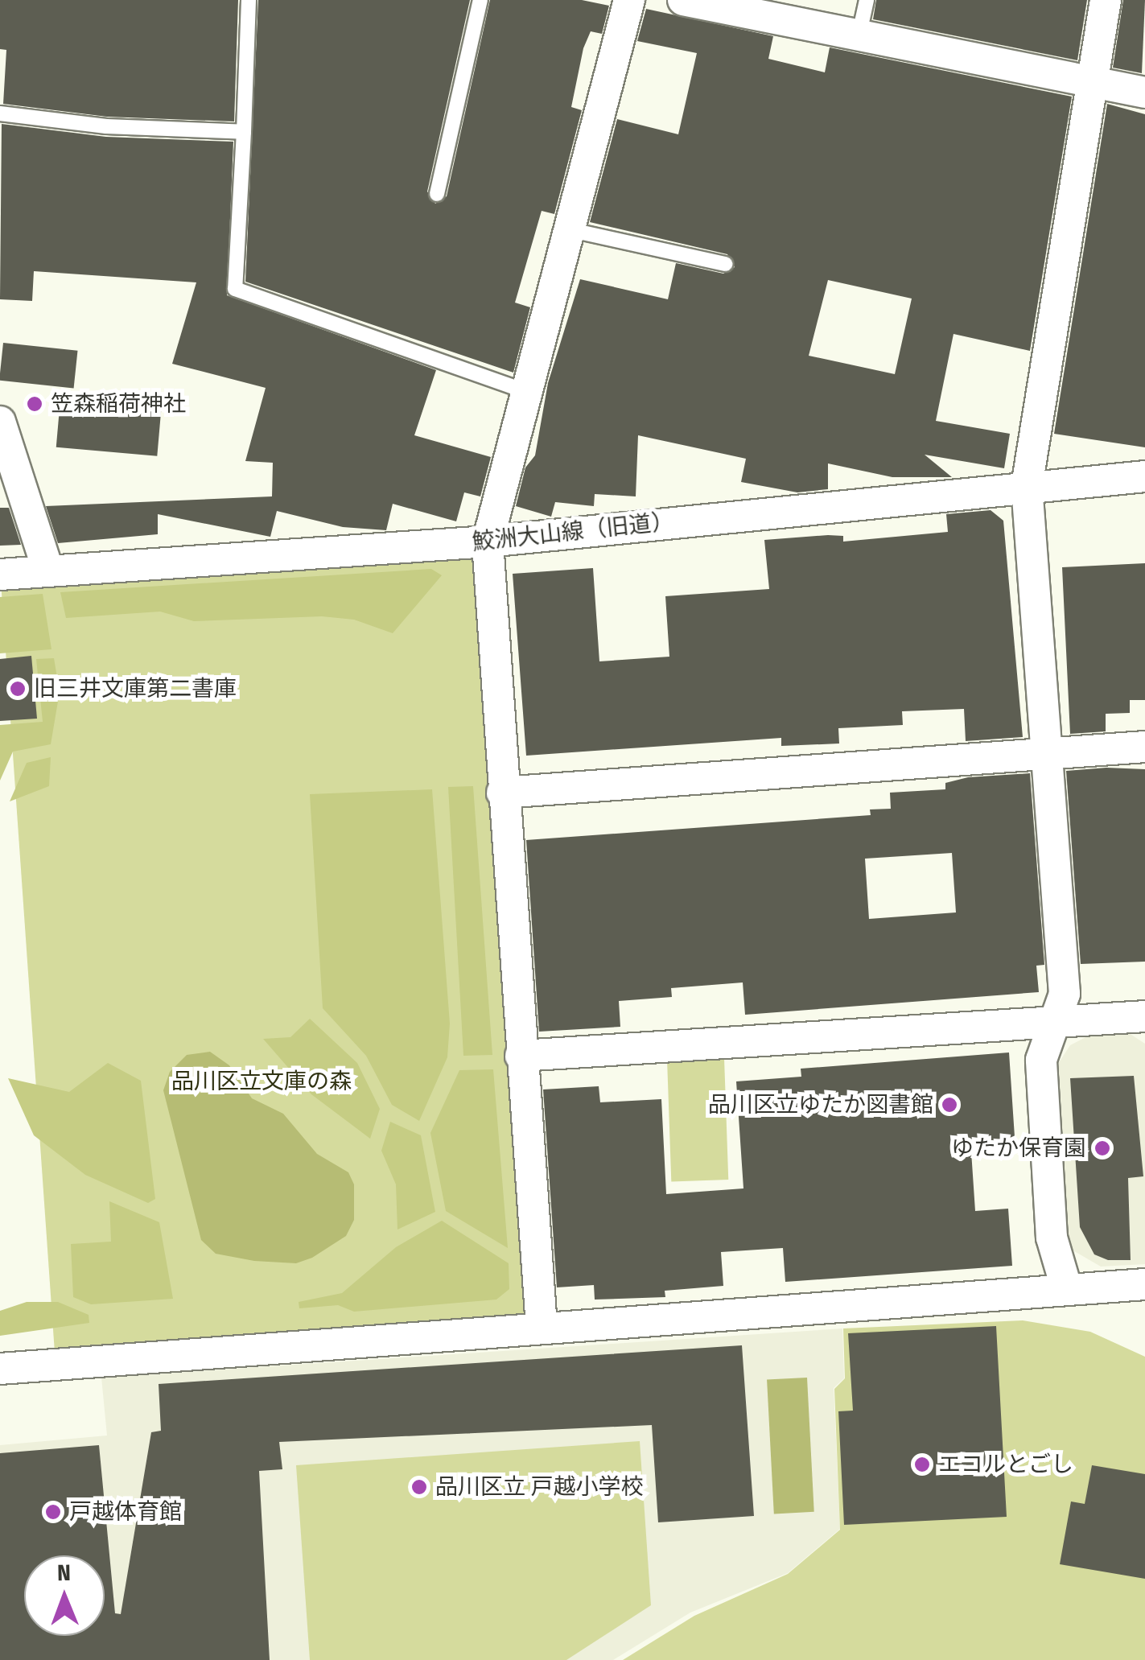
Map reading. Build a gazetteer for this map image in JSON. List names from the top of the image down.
{
  "streets": {
    "street": ["鮫洲大山線（旧道）"]
  },
  "parks": ["品川区立文庫の森"],
  "places": [
    "笠森稲荷神社",
    "旧三井文庫第二書庫",
    "品川区立ゆたか図書館",
    "ゆたか保育園",
    "エコルとごし",
    "品川区立 戸越小学校",
    "戸越体育館"
  ],
  "north": "top"
}
